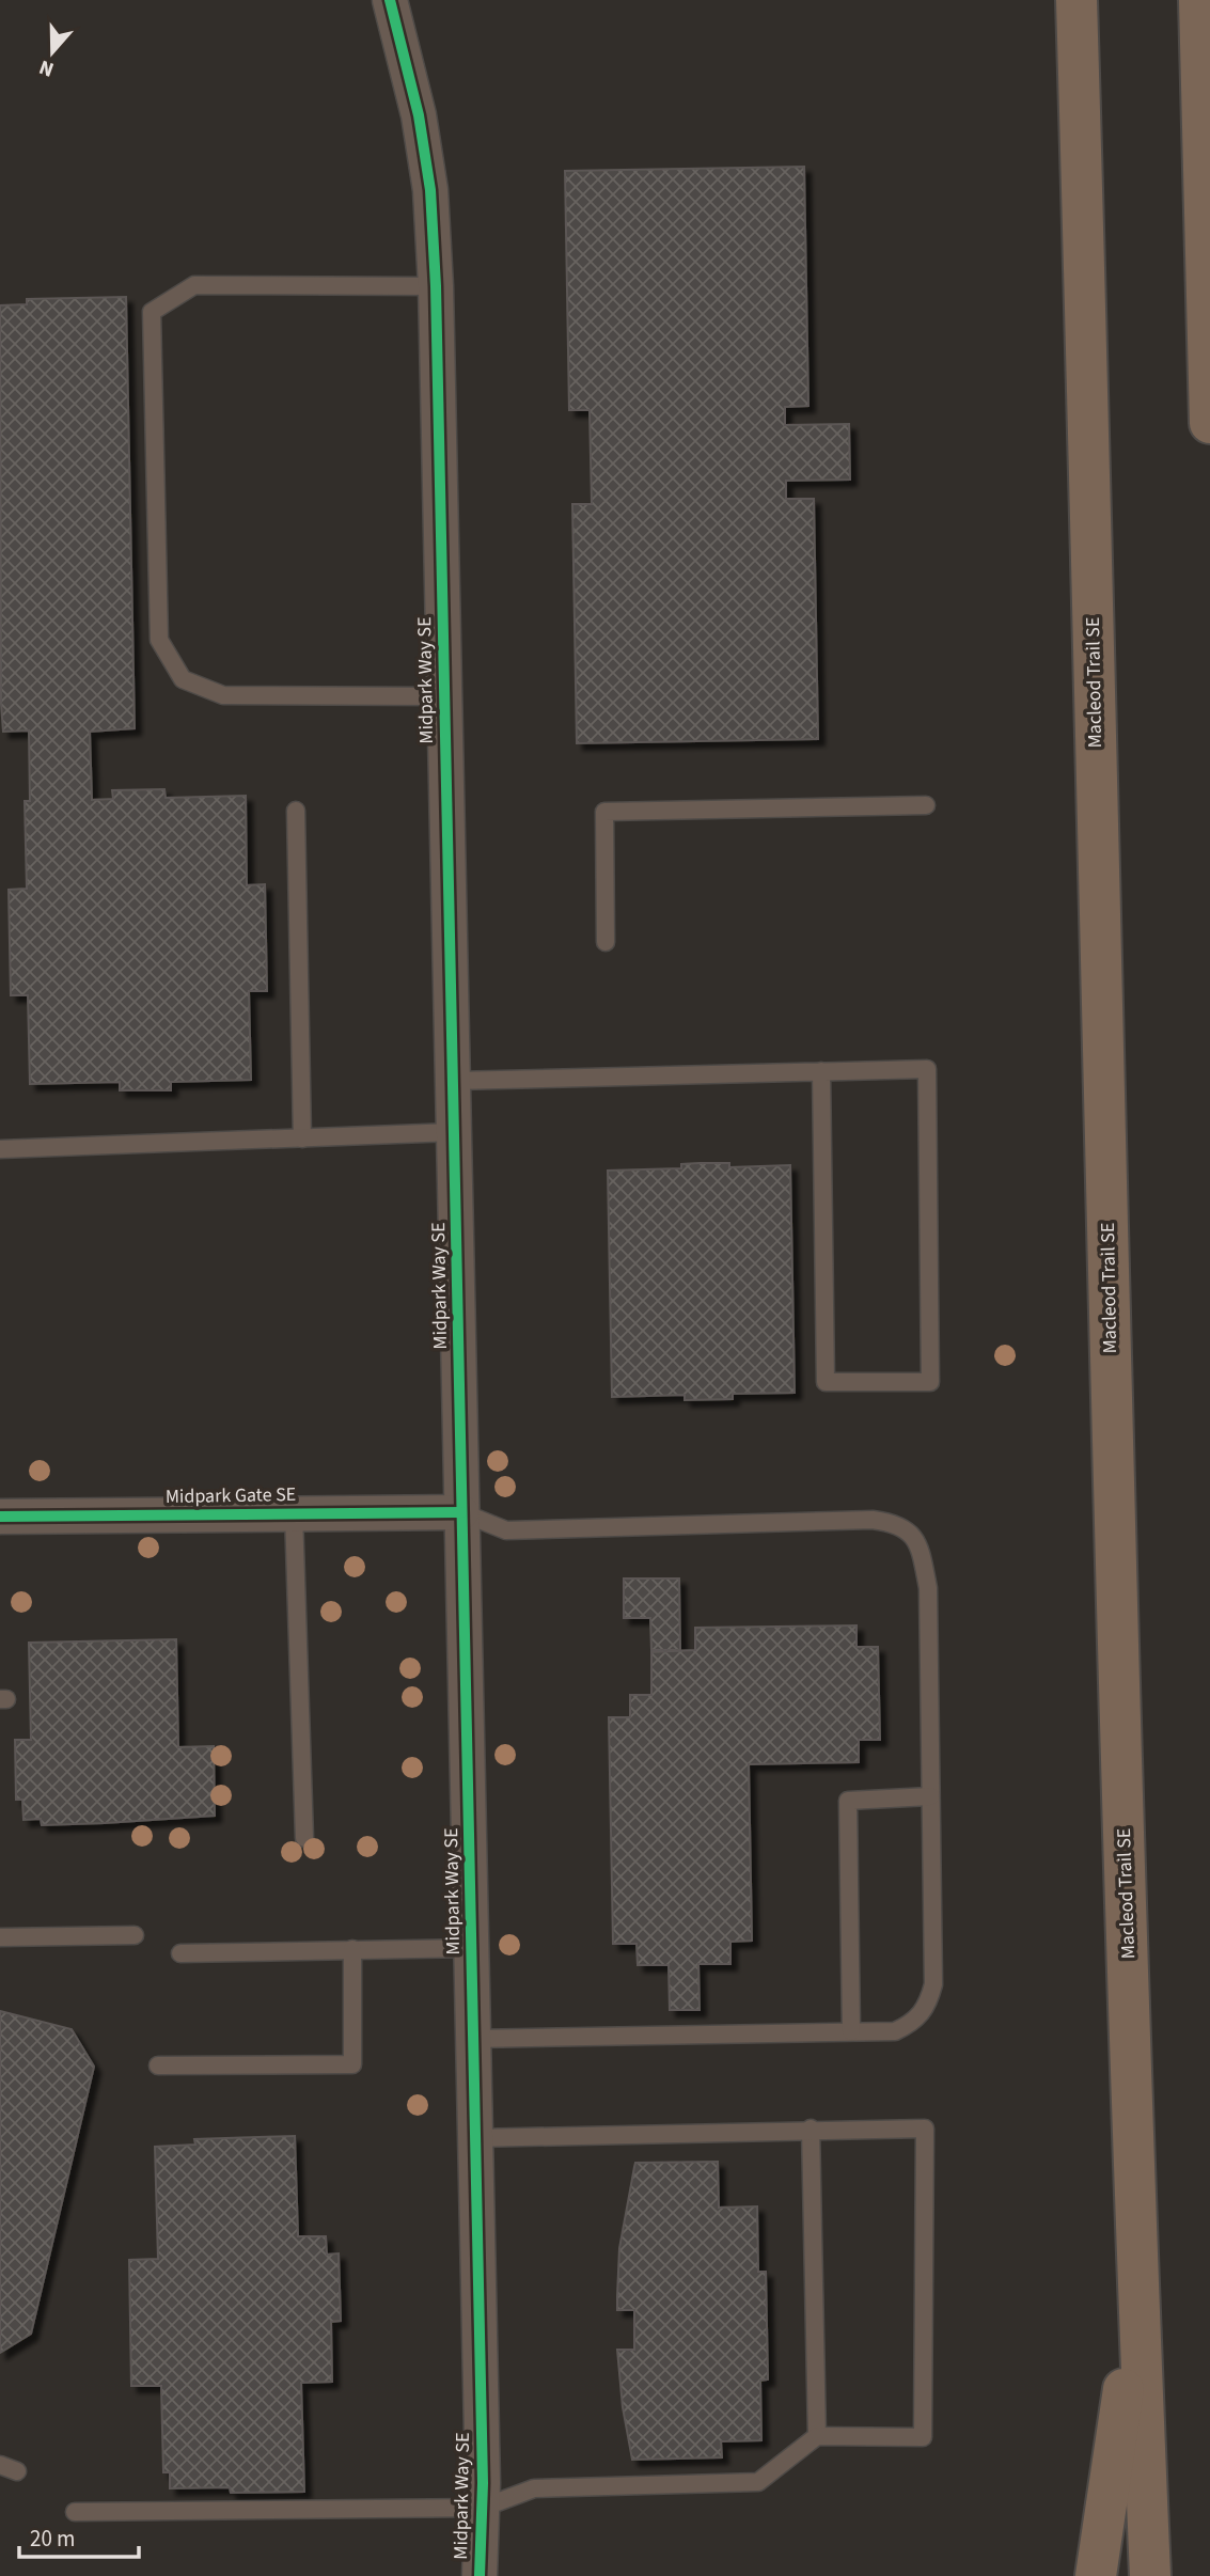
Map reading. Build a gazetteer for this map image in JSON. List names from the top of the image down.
{
  "streets": {
    "highway": ["Macleod Trail SE"],
    "street": ["Midpark Way SE", "Midpark Gate SE"]
  },
  "crossings": [
    ["Midpark Way SE", "Midpark Gate SE"]
  ],
  "scale_bar": "20 m",
  "north": "bottom"
}
